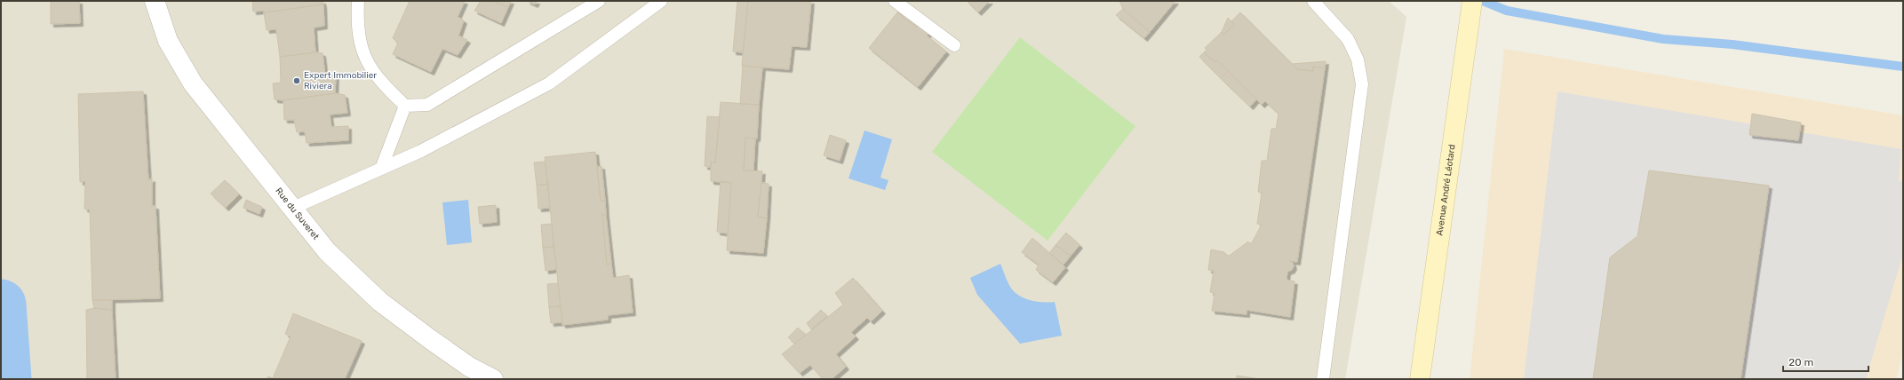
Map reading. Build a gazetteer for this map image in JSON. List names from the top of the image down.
{
  "streets": {
    "main road": ["Avenue André Léotard"],
    "street": ["Rue du Suveret"]
  },
  "places": ["Expert Immobilier Riviera"],
  "scale_bar": "20 m"
}
